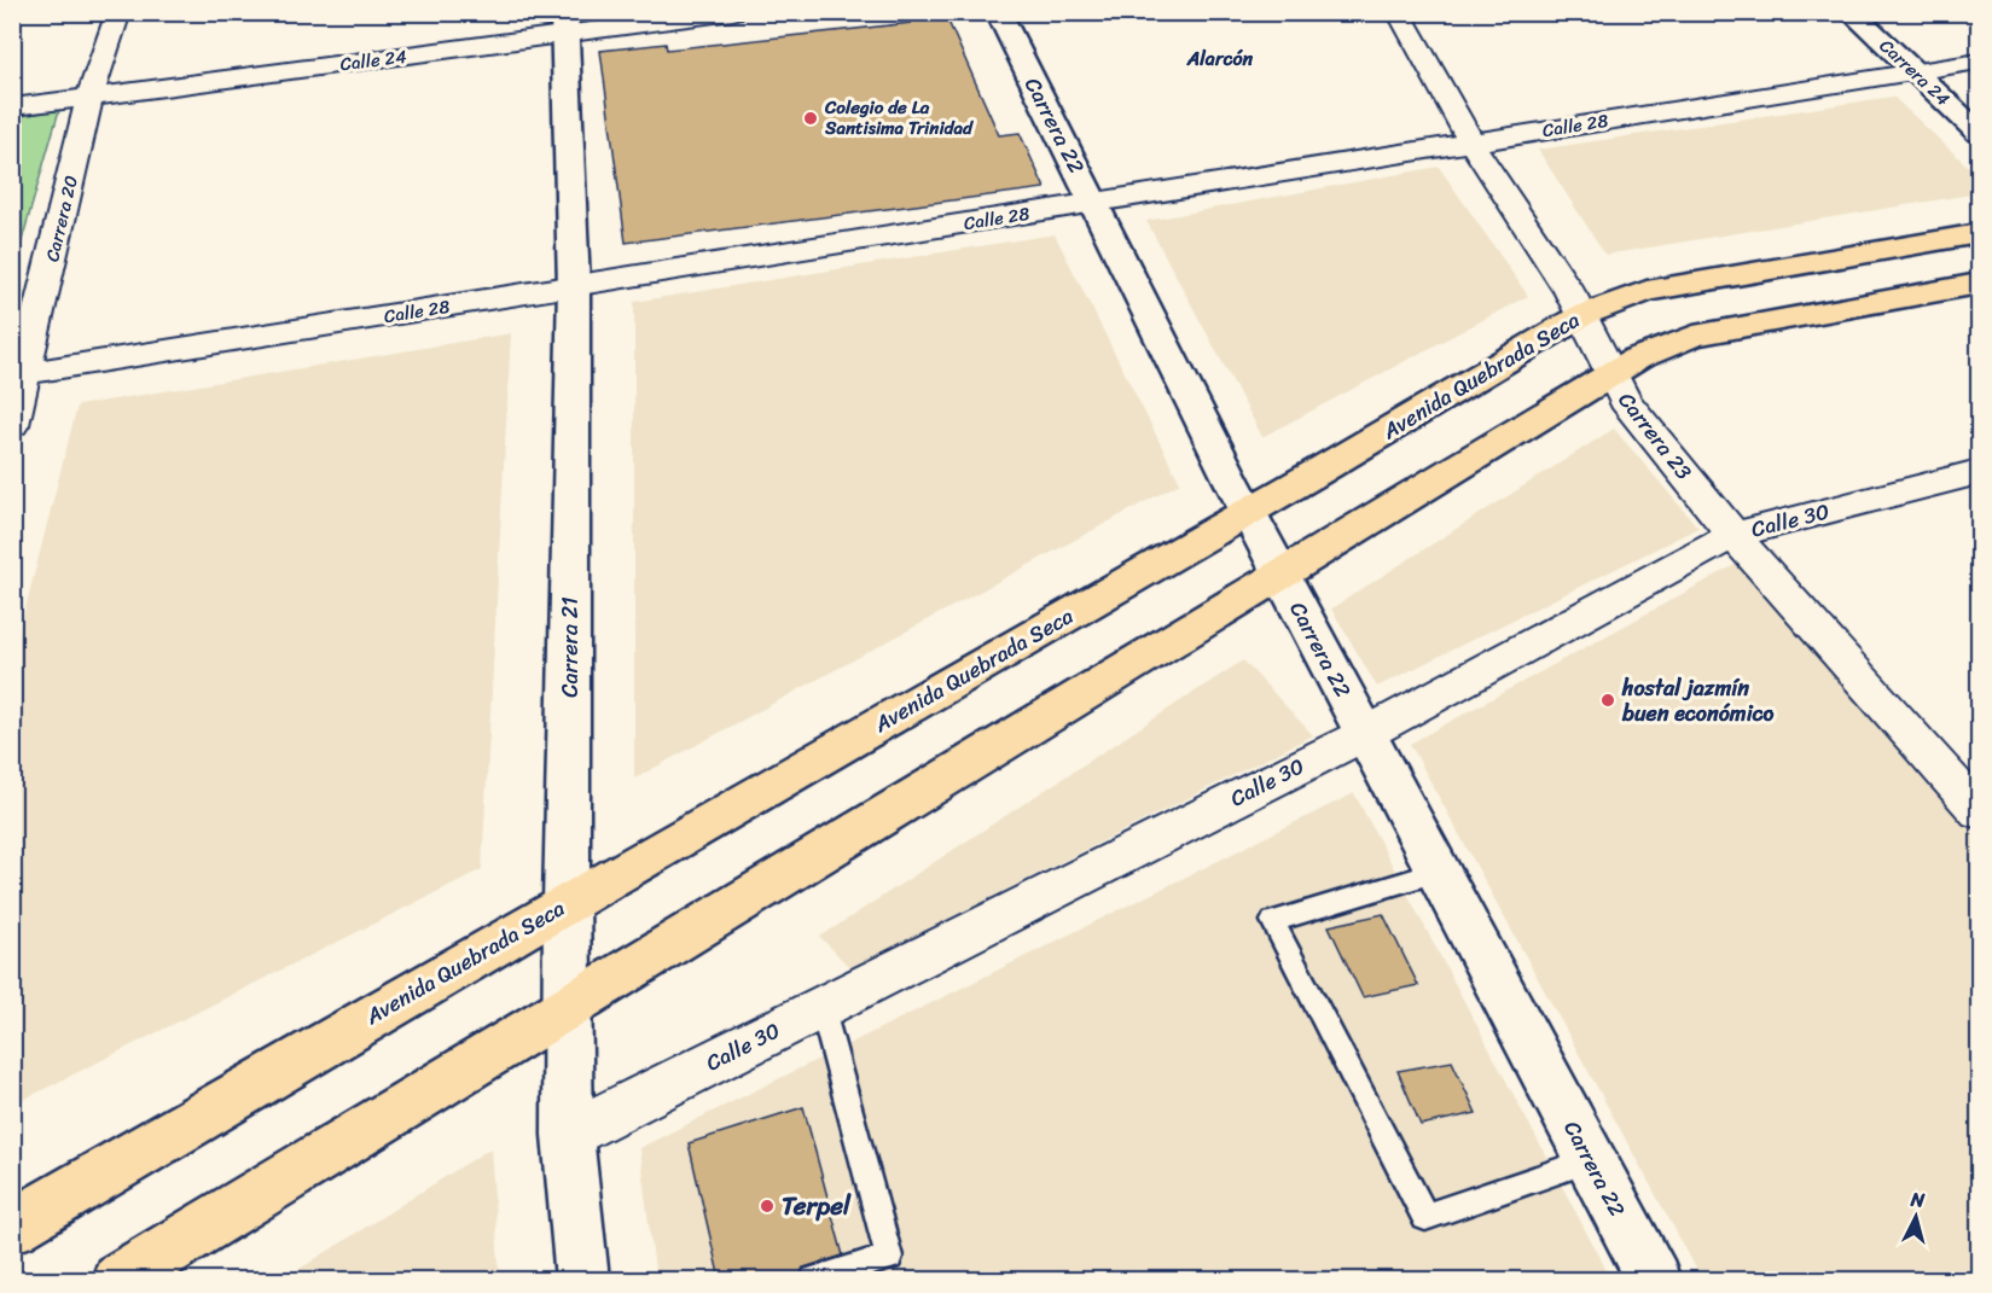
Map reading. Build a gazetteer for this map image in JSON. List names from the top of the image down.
{
  "streets": {
    "main road": ["Avenida Quebrada Seca"],
    "street": [
      "Calle 24",
      "Carrera 24",
      "Carrera 22",
      "Calle 28",
      "Carrera 20",
      "Carrera 23",
      "Calle 30",
      "Carrera 21"
    ]
  },
  "crossings": [
    ["Calle 24", "Carrera 20"],
    ["Calle 24", "Carrera 21"],
    ["Carrera 24", "Calle 28"],
    ["Carrera 22", "Calle 28"],
    ["Carrera 22", "Avenida Quebrada Seca"],
    ["Carrera 22", "Calle 30"],
    ["Calle 28", "Carrera 20"],
    ["Calle 28", "Carrera 23"],
    ["Calle 28", "Carrera 21"],
    ["Avenida Quebrada Seca", "Carrera 23"],
    ["Avenida Quebrada Seca", "Carrera 21"],
    ["Carrera 23", "Calle 30"],
    ["Calle 30", "Carrera 21"]
  ],
  "districts": ["Alarcón"],
  "places": ["Colegio de La Santisima Trinidad", "hostal jazmín buen económico", "Terpel"],
  "north": "top"
}
